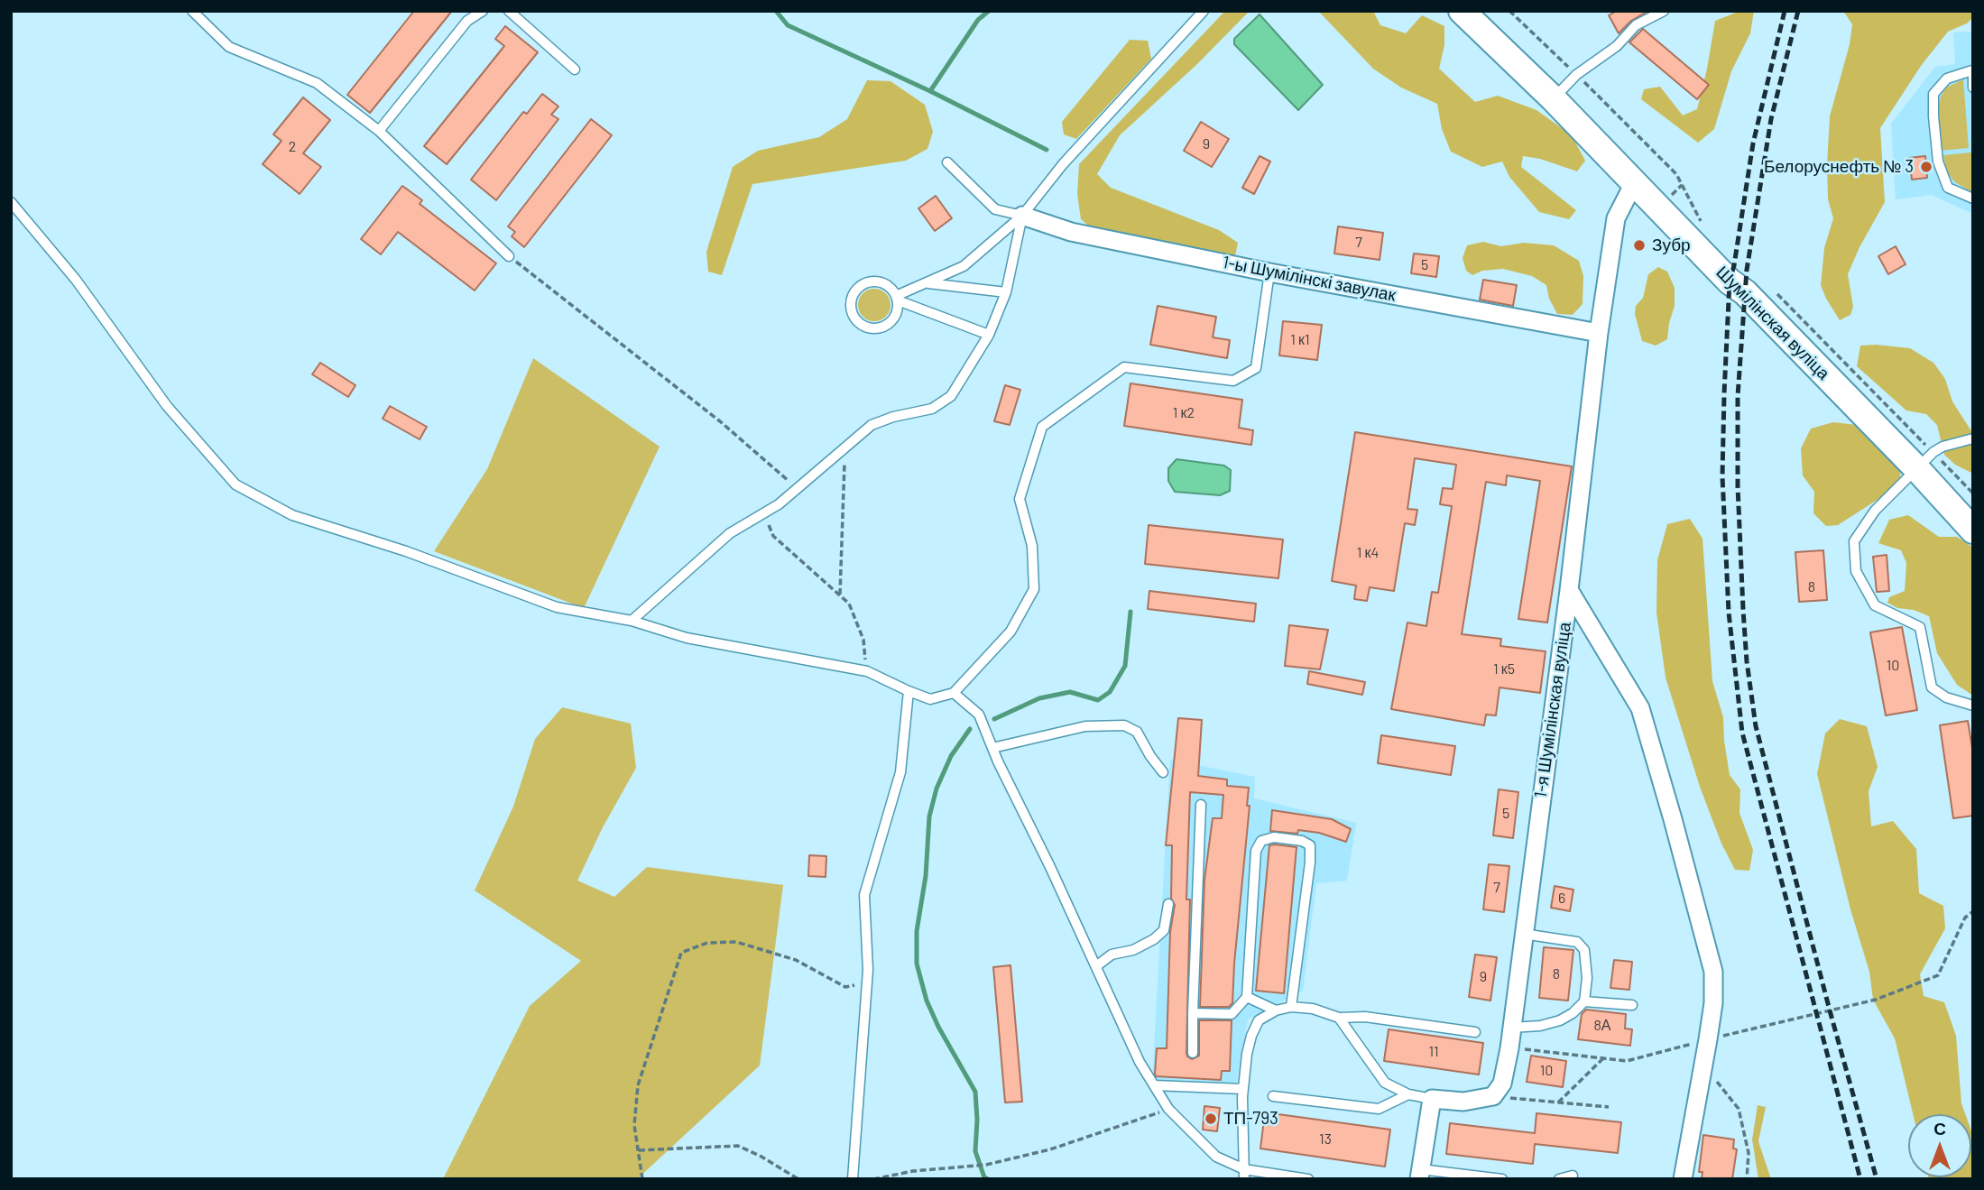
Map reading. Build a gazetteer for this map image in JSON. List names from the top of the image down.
{
  "streets": {
    "main road": ["Шумілінская вуліца"],
    "street": ["1-ы Шумілінскі завулак", "1-я Шумілінская вуліца"]
  },
  "crossings": [
    ["1-ы Шумілінскі завулак", "1-я Шумілінская вуліца"],
    ["Шумілінская вуліца", "1-я Шумілінская вуліца"]
  ],
  "places": ["Белоруснефть № 3", "Зубр", "ТП-793"],
  "house_numbers": [
    "9",
    "2",
    "7",
    "5",
    "1 к1",
    "1 к2",
    "1 к4",
    "8",
    "10",
    "1 к5",
    "5",
    "7",
    "6",
    "8",
    "9",
    "8А",
    "11",
    "10",
    "13"
  ],
  "north": "top"
}
